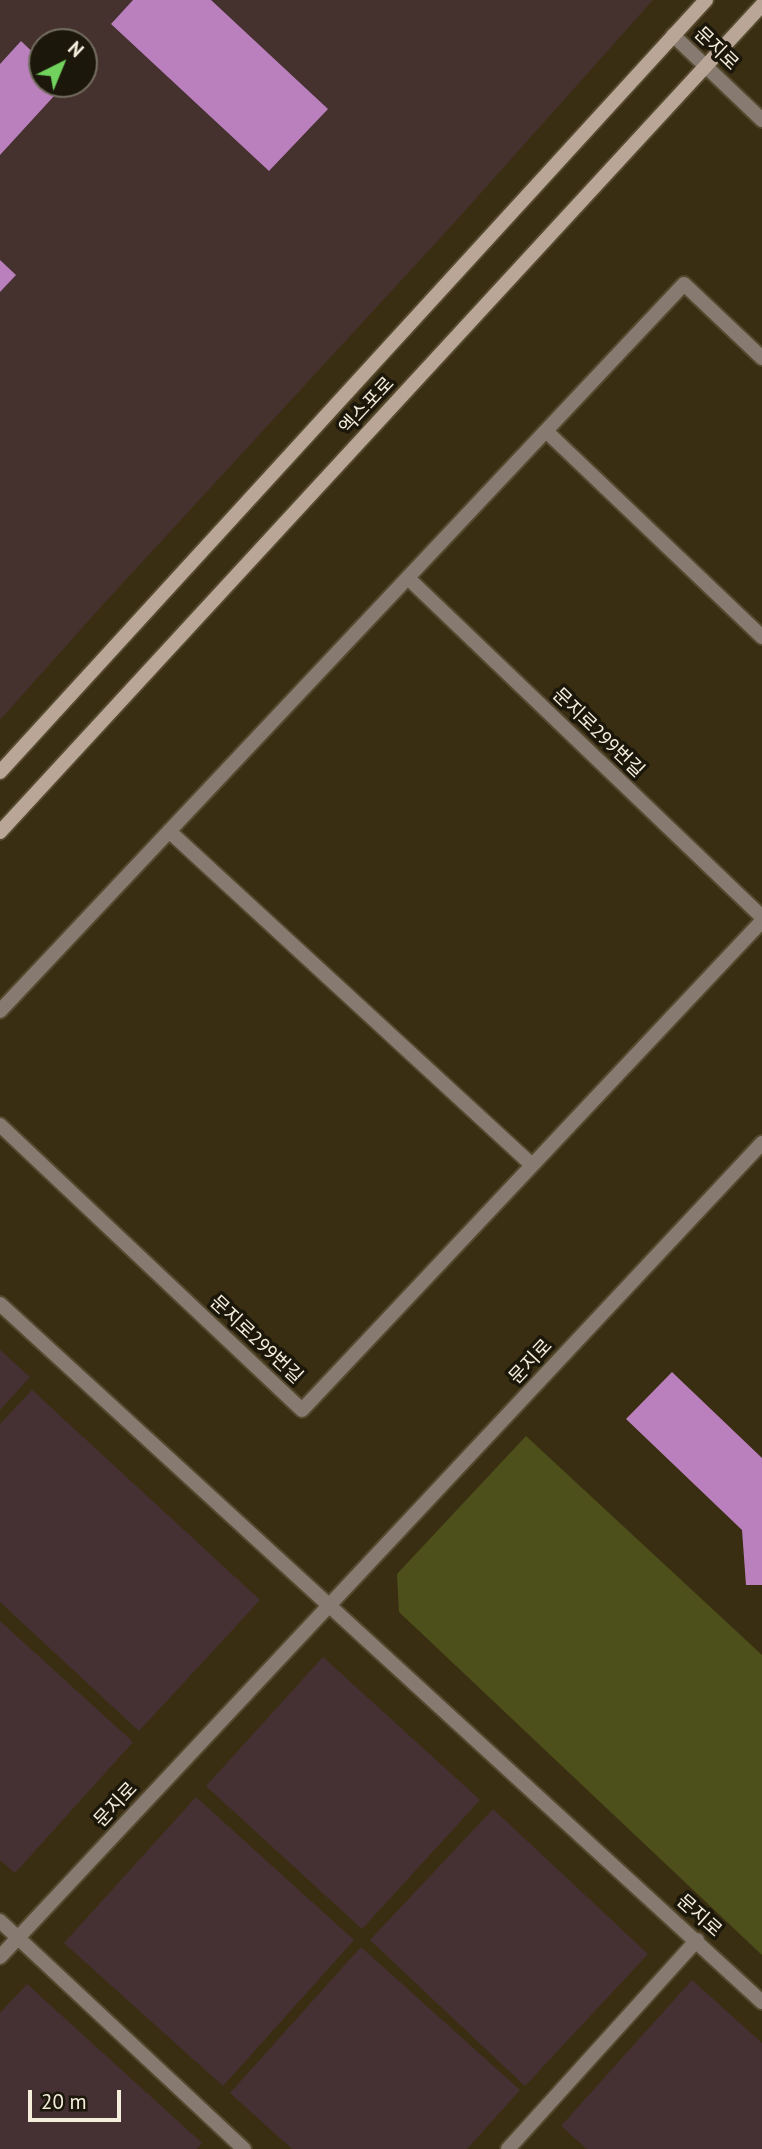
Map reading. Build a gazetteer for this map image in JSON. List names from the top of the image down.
{
  "streets": {
    "main road": ["엑스포로"],
    "street": ["문지로", "문지로299번길"]
  },
  "crossings": [
    ["문지로", "엑스포로"]
  ],
  "scale_bar": "20 m",
  "north": "top right"
}
